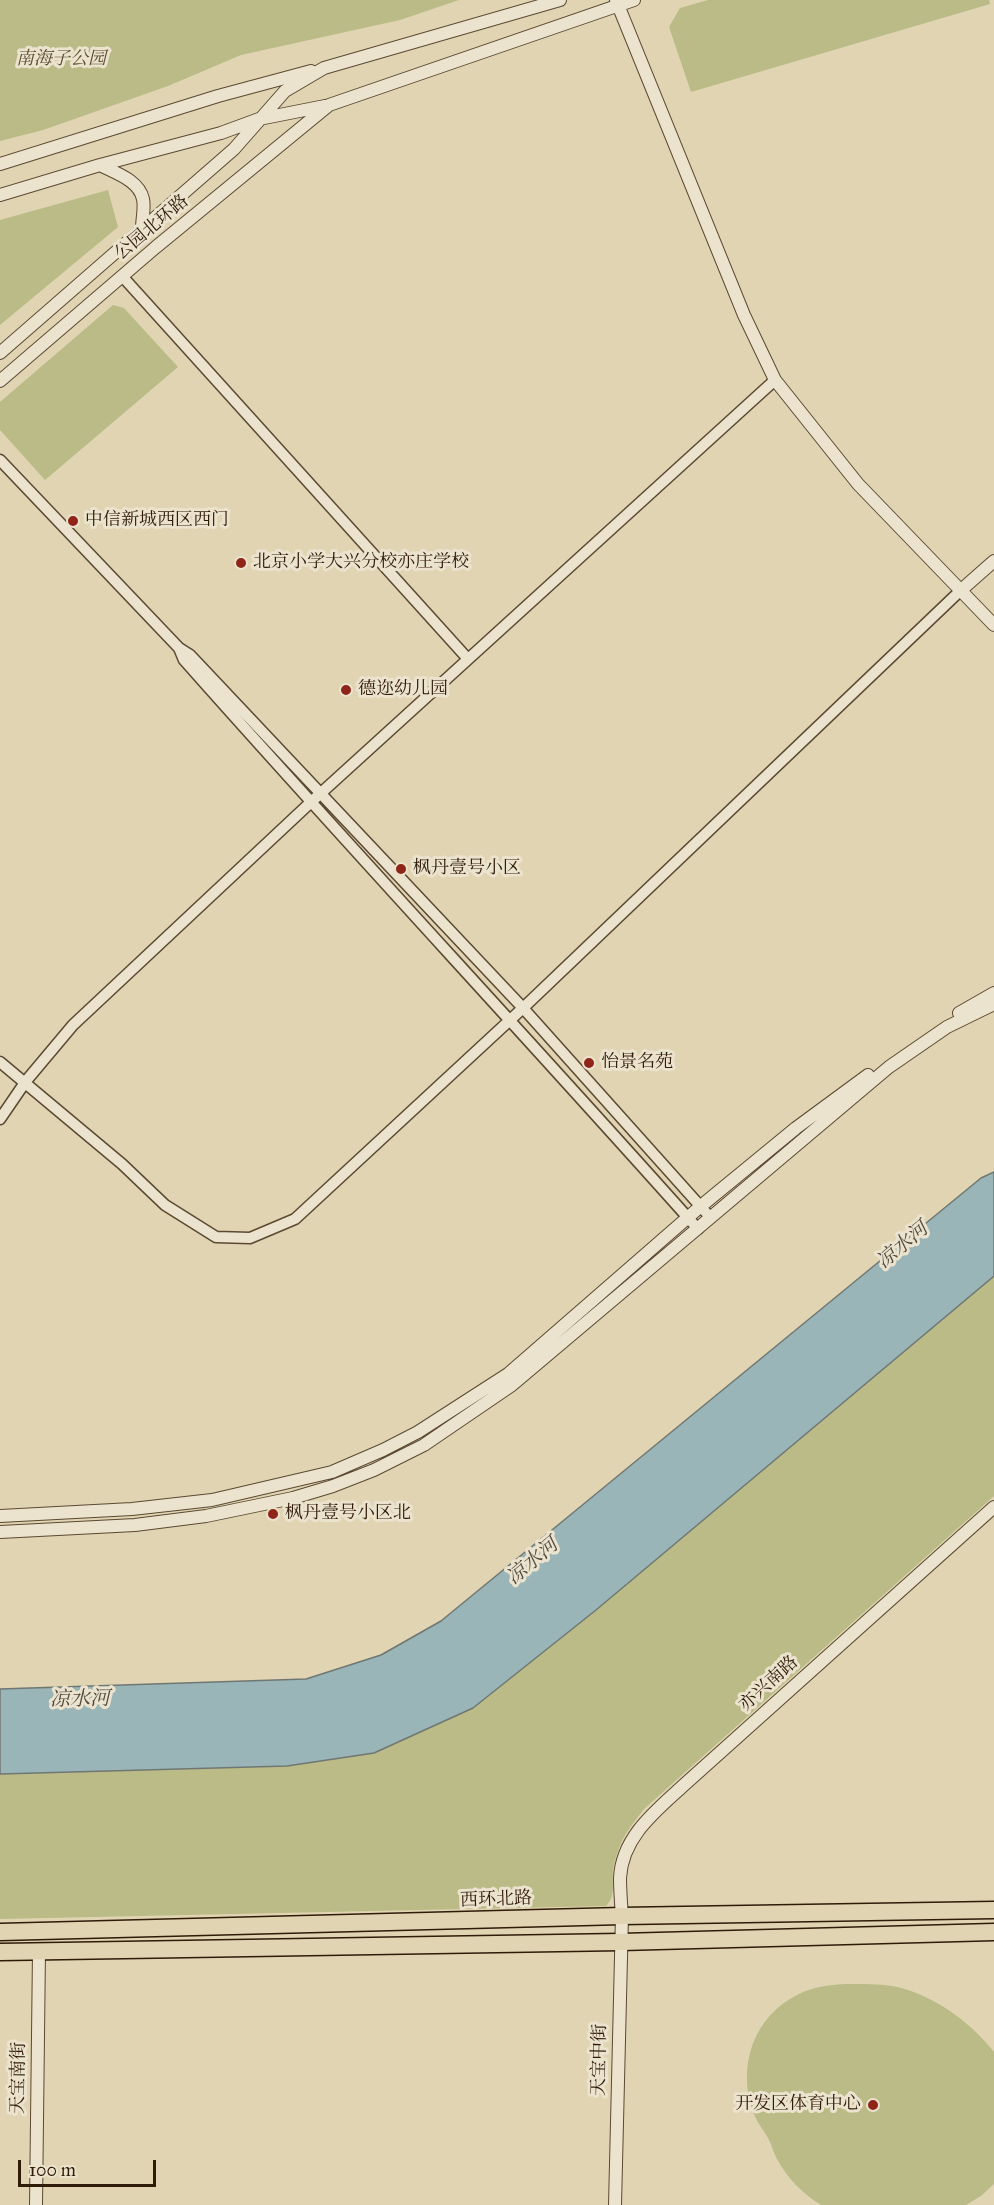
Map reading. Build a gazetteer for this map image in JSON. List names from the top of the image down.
{
  "streets": {
    "main road": ["西环北路"],
    "street": [
      "公园北环路",
      "亦兴南路",
      "天宝中街",
      "天宝南街"
    ]
  },
  "crossings": [
    ["亦兴南路", "西环北路"],
    ["亦兴南路", "天宝中街"],
    ["西环北路", "天宝中街"]
  ],
  "water": ["凉水河"],
  "parks": ["南海子公园"],
  "places": [
    "中信新城西区西门",
    "北京小学大兴分校亦庄学校",
    "德迩幼儿园",
    "枫丹壹号小区",
    "怡景名苑",
    "枫丹壹号小区北",
    "开发区体育中心"
  ],
  "scale_bar": "100 m"
}
